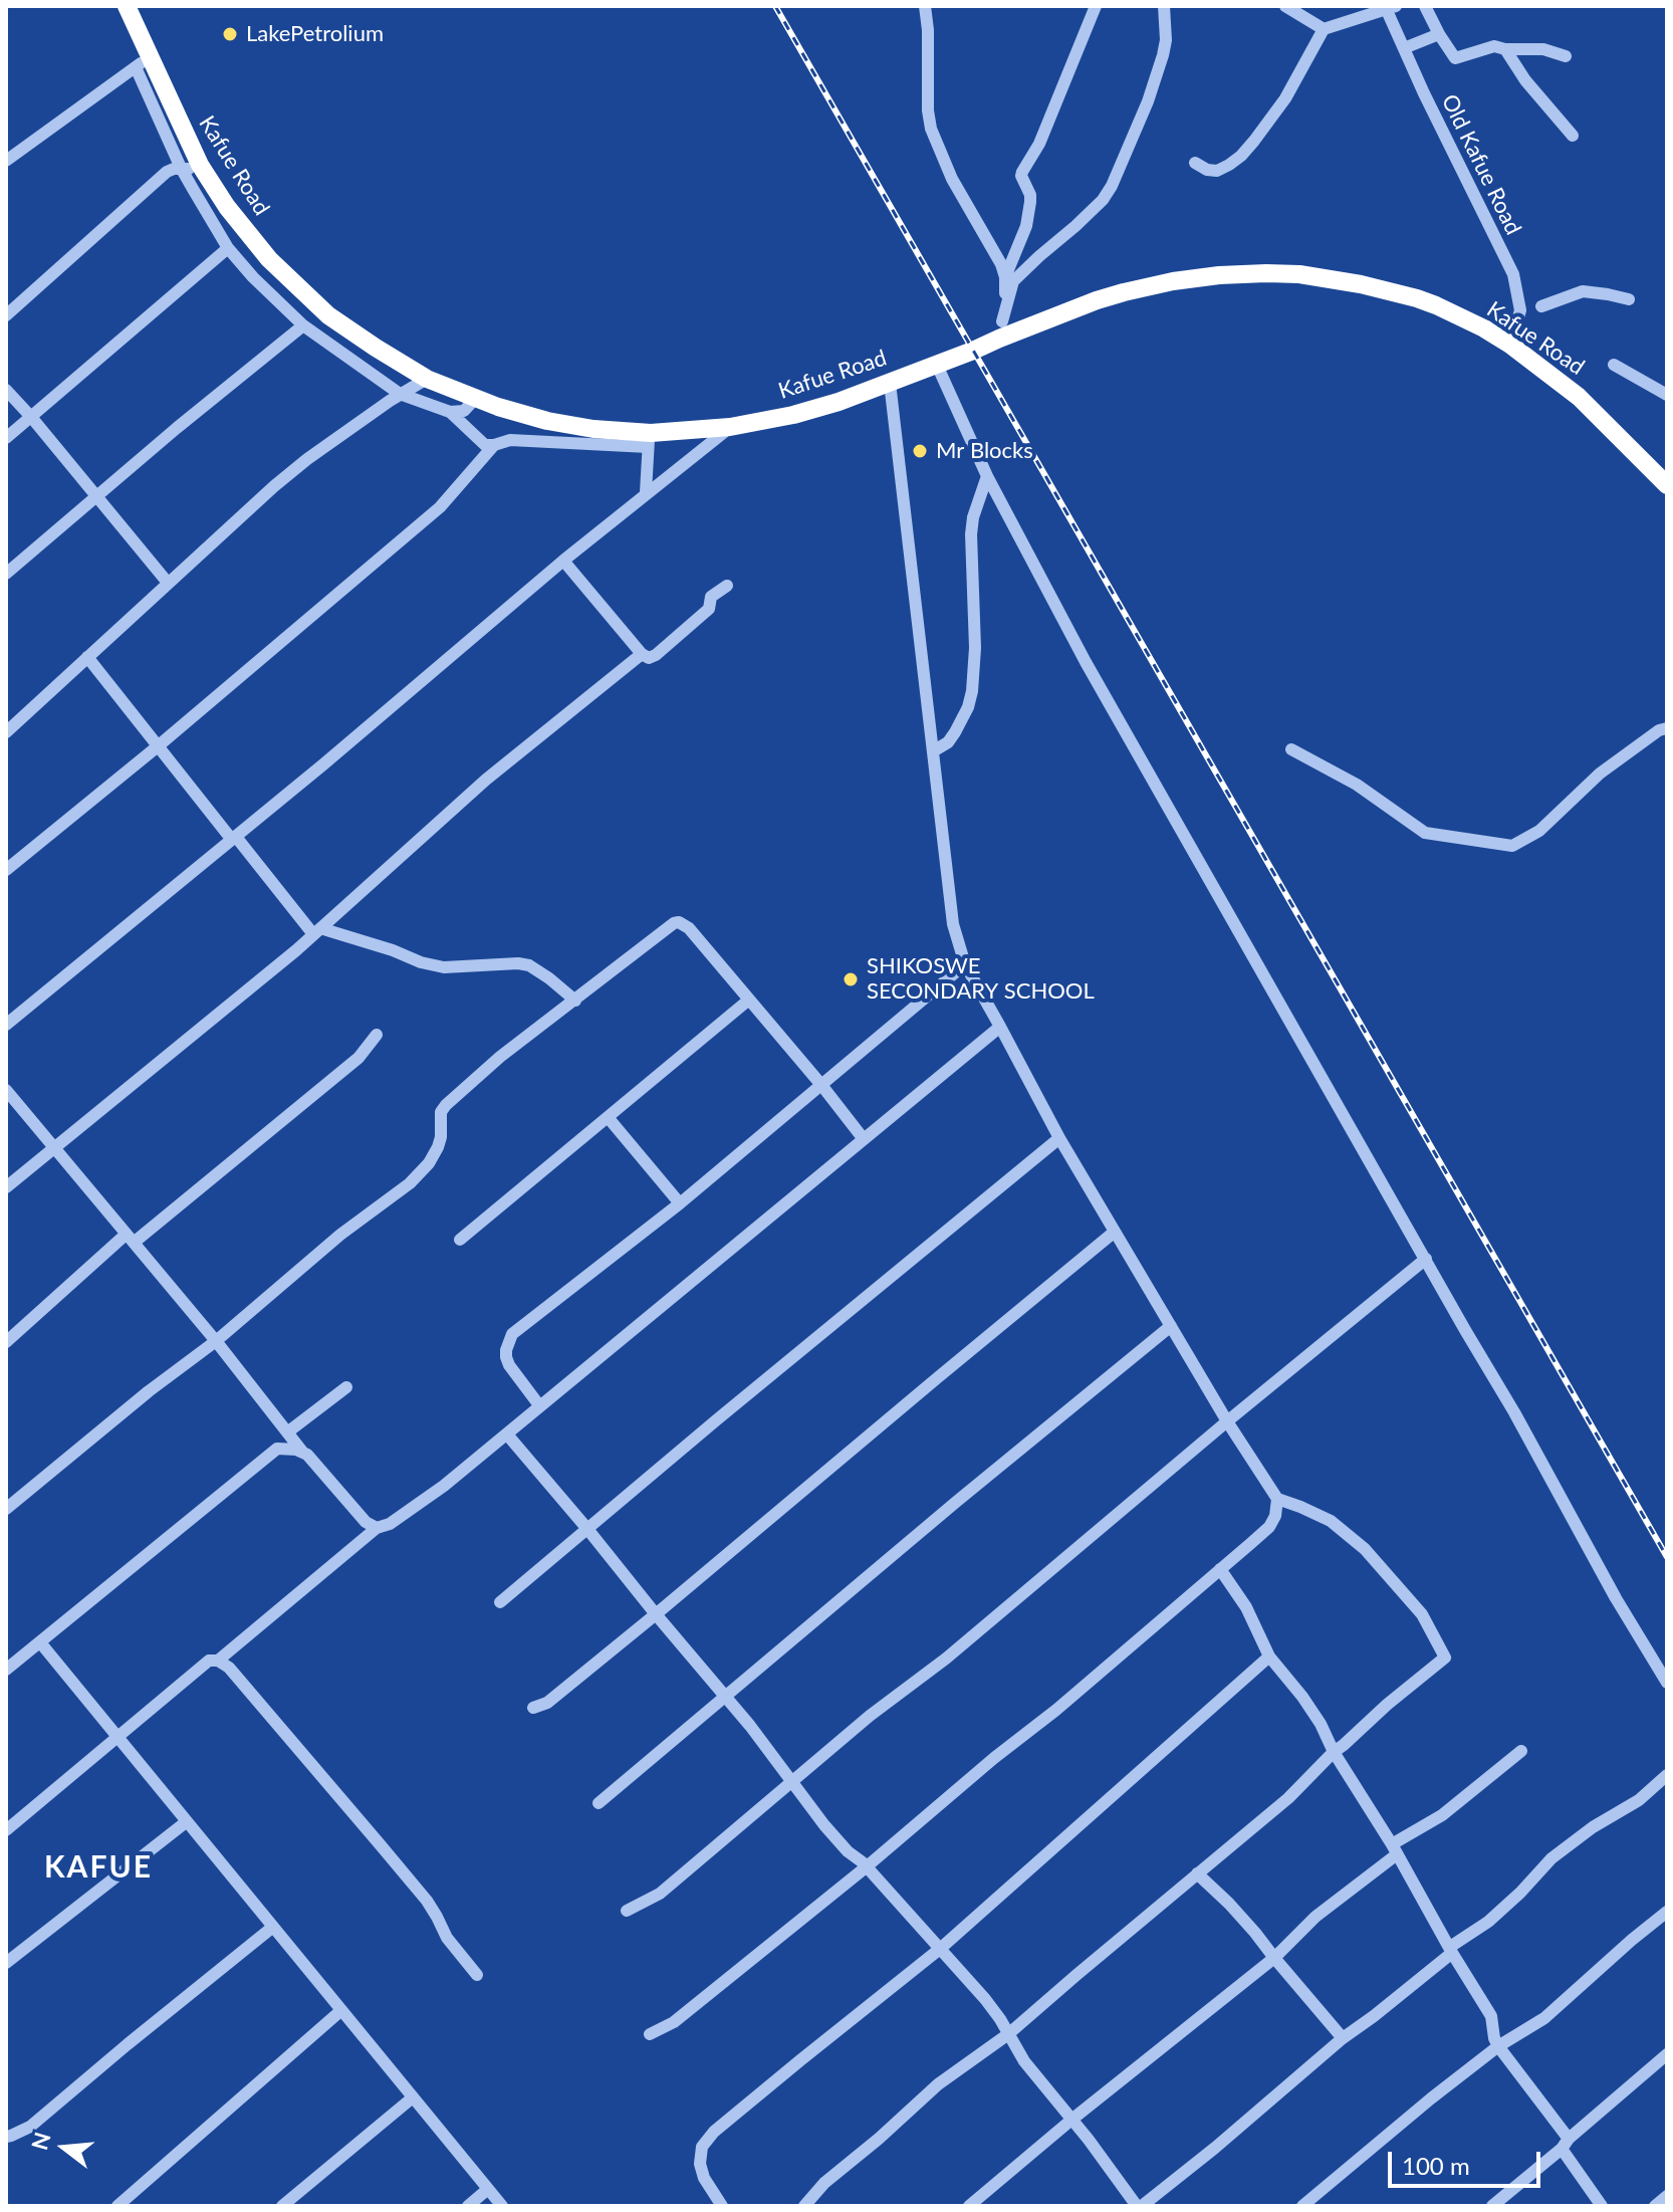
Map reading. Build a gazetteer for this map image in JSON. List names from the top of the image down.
{
  "streets": {
    "highway": ["Kafue Road"],
    "street": ["Old Kafue Road"]
  },
  "crossings": [
    ["Old Kafue Road", "Kafue Road"]
  ],
  "districts": ["KAFUE"],
  "places": ["LakePetrolium", "Mr Blocks", "SHIKOSWE SECONDARY SCHOOL"],
  "scale_bar": "100 m",
  "north": "left"
}
